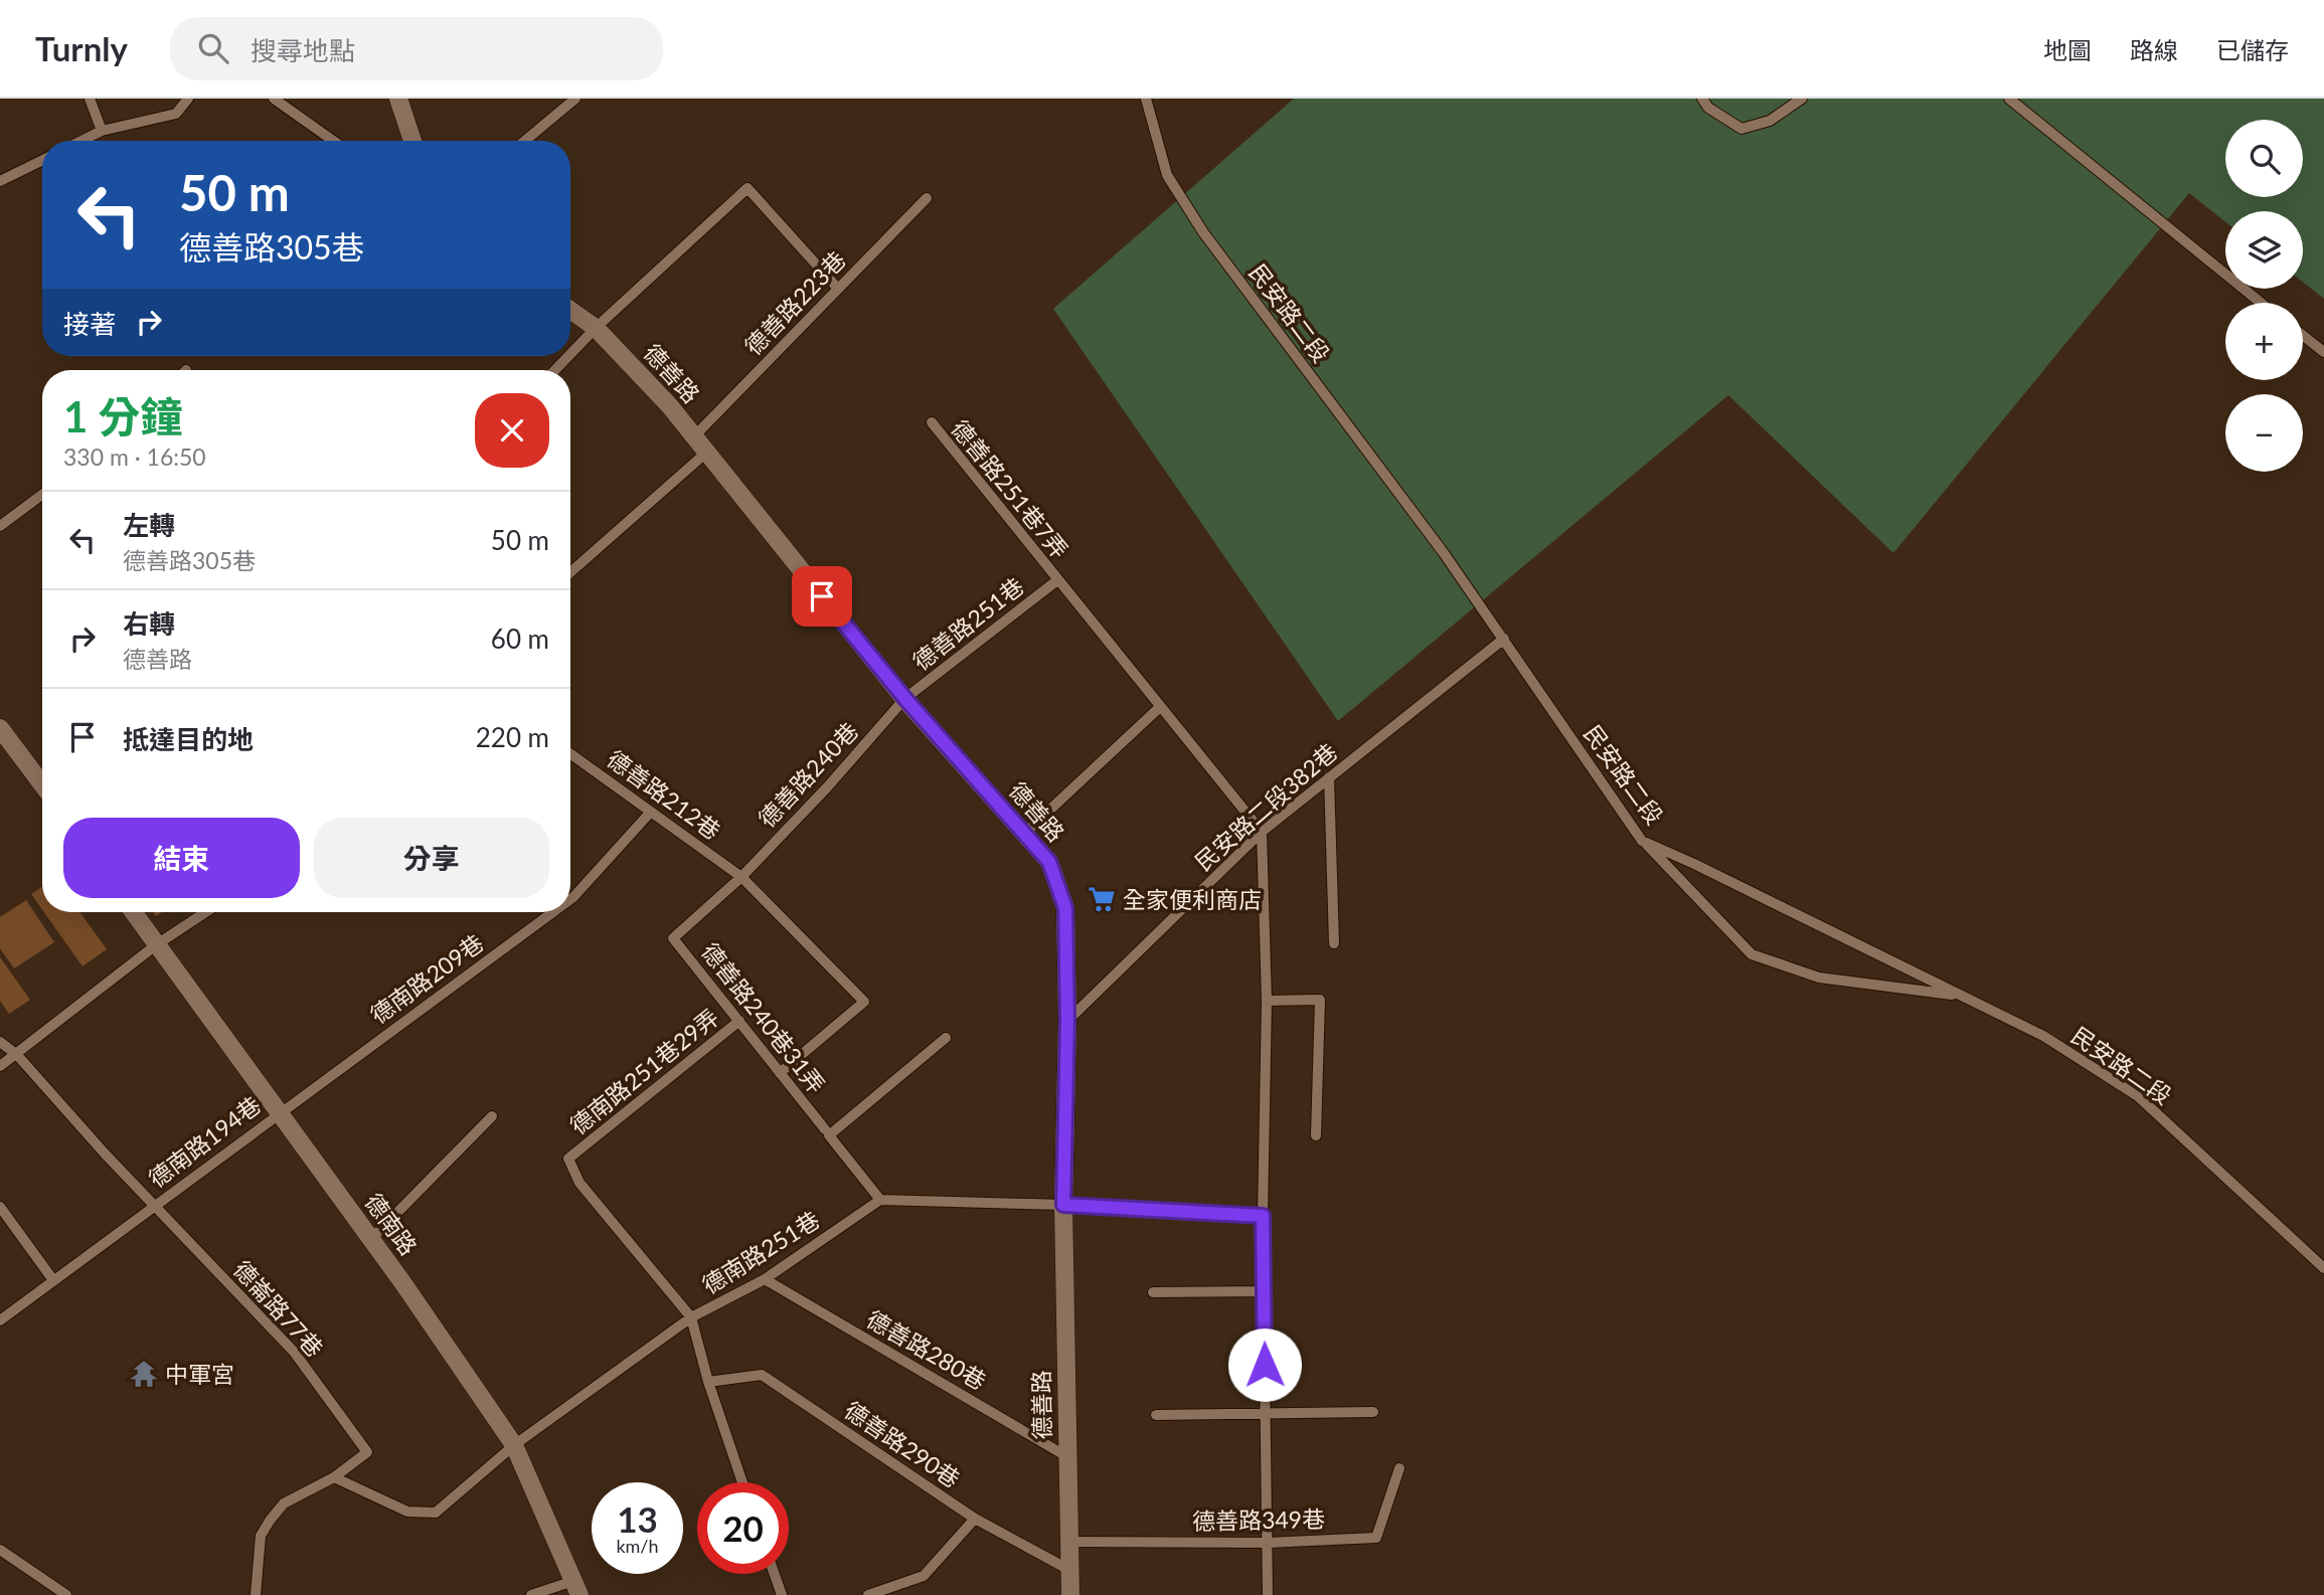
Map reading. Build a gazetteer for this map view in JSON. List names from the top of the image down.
{
  "streets": {
    "street": ["德善路", "德南路"],
    "lane": [
      "德善路223巷",
      "民安路二段",
      "德善路251巷7弄",
      "德善路251巷",
      "德善路240巷",
      "德善路212巷",
      "民安路二段382巷",
      "德南路209巷",
      "德善路240巷31弄",
      "德南路251巷29弄",
      "德南路194巷",
      "德南路251巷",
      "德崙路77巷",
      "德善路280巷",
      "德善路290巷",
      "德善路349巷"
    ]
  },
  "crossings": [
    ["德善路223巷", "德善路"],
    ["民安路二段", "民安路二段382巷"],
    ["德善路", "德善路251巷"],
    ["德善路", "德善路240巷"],
    ["德善路", "民安路二段382巷"],
    ["德善路", "德善路280巷"],
    ["德善路", "德善路290巷"],
    ["德善路", "德善路349巷"],
    ["德善路251巷7弄", "德善路251巷"],
    ["德善路251巷7弄", "民安路二段382巷"],
    ["德善路251巷", "德善路240巷"],
    ["德善路240巷", "德善路212巷"],
    ["德善路240巷", "德善路240巷31弄"],
    ["德善路212巷", "德南路209巷"],
    ["德善路212巷", "德善路240巷31弄"],
    ["德南路209巷", "德南路194巷"],
    ["德南路209巷", "德南路"],
    ["德善路240巷31弄", "德南路251巷29弄"],
    ["德南路251巷29弄", "德南路251巷"],
    ["德南路194巷", "德南路"],
    ["德南路194巷", "德崙路77巷"],
    ["德南路", "德南路251巷"],
    ["德南路251巷", "德崙路77巷"],
    ["德南路251巷", "德善路280巷"]
  ],
  "places": {
    "supermarket": ["全家便利商店"],
    "temple": ["中軍宮"]
  },
  "page": {
    "header": "Turnly",
    "search": "搜尋地點",
    "nav": ["地圖", "路線", "已儲存"],
    "map_buttons": ["+", "−"],
    "turn": ["50 m", "德善路305巷"],
    "then": "接著",
    "heading": ["1 分鐘", "330 m · 16:50"],
    "list": [
      {
        "name": "左轉",
        "note": "德善路305巷",
        "value": "50 m"
      },
      {
        "name": "右轉",
        "note": "德善路",
        "value": "60 m"
      },
      {
        "name": "抵達目的地",
        "value": "220 m"
      }
    ],
    "buttons": ["結束", "分享"],
    "speed": "13 km/h",
    "limit": "20"
  }
}
